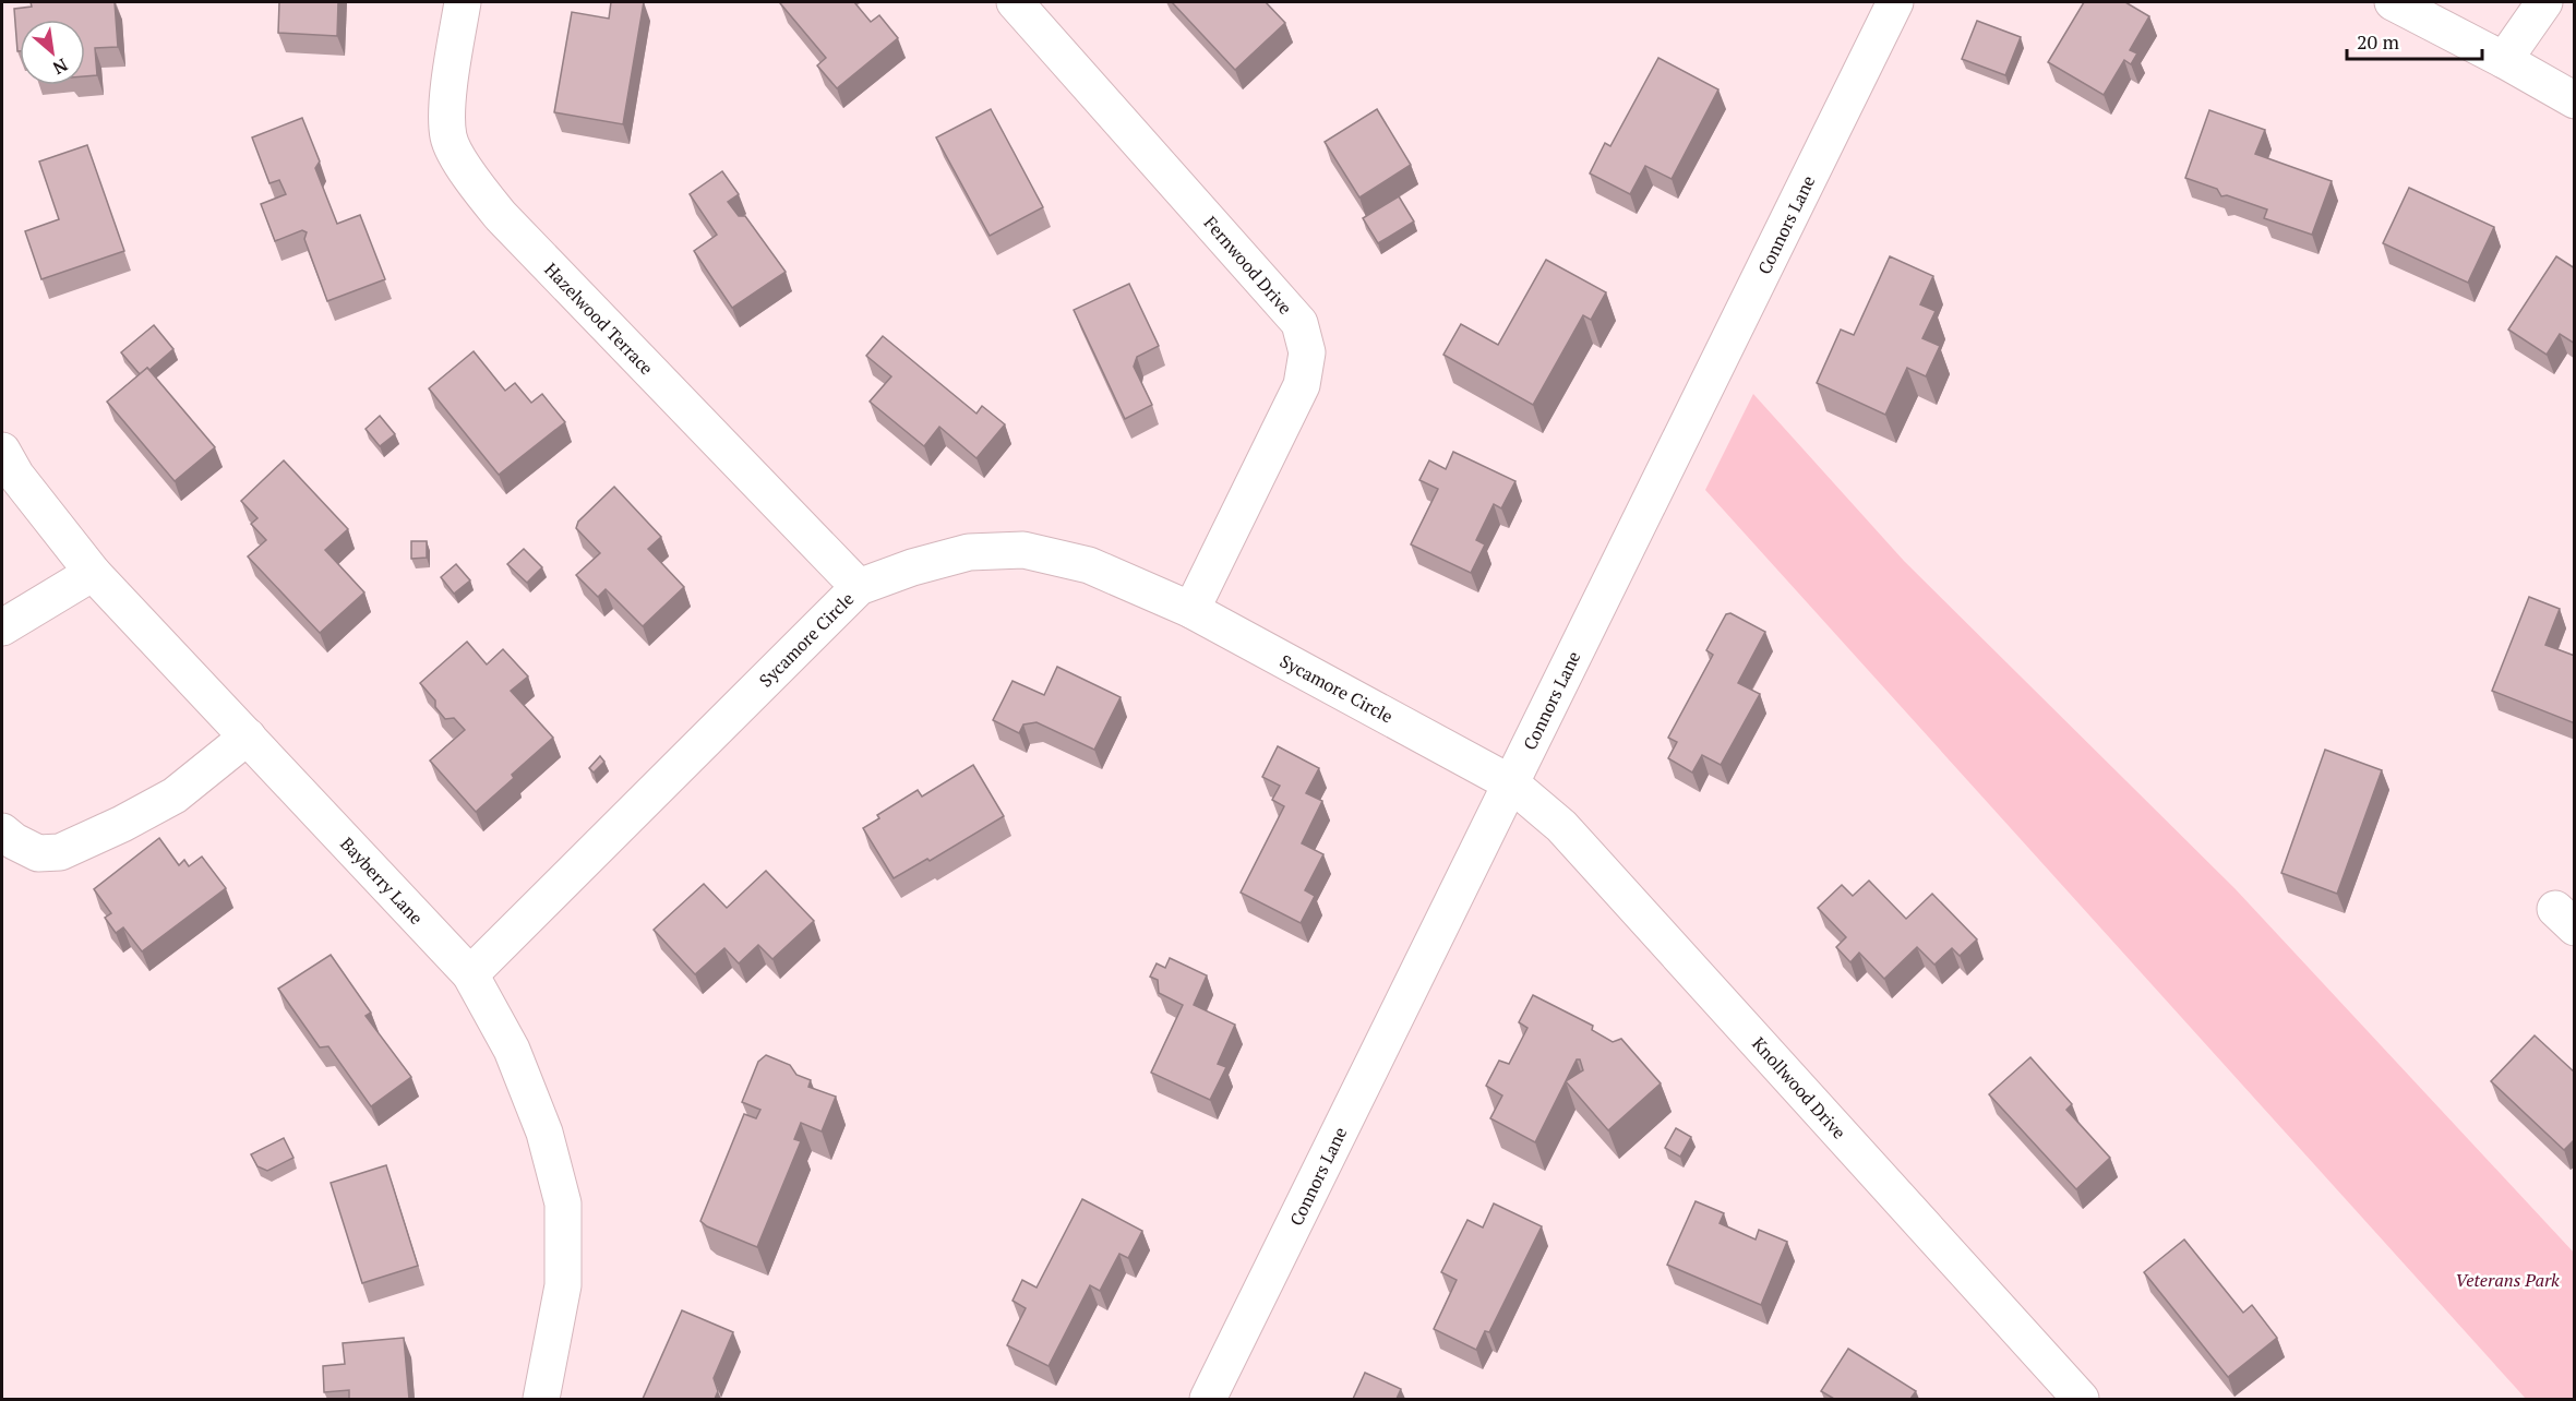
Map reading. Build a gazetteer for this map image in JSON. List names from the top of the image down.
{
  "streets": {
    "street": [
      "Connors Lane",
      "Fernwood Drive",
      "Hazelwood Terrace",
      "Sycamore Circle",
      "Bayberry Lane",
      "Knollwood Drive"
    ]
  },
  "crossings": [
    ["Connors Lane", "Sycamore Circle"],
    ["Connors Lane", "Knollwood Drive"],
    ["Fernwood Drive", "Sycamore Circle"],
    ["Hazelwood Terrace", "Sycamore Circle"],
    ["Sycamore Circle", "Bayberry Lane"],
    ["Sycamore Circle", "Knollwood Drive"]
  ],
  "parks": ["Veterans Park"],
  "scale_bar": "20 m",
  "north": "bottom right"
}
